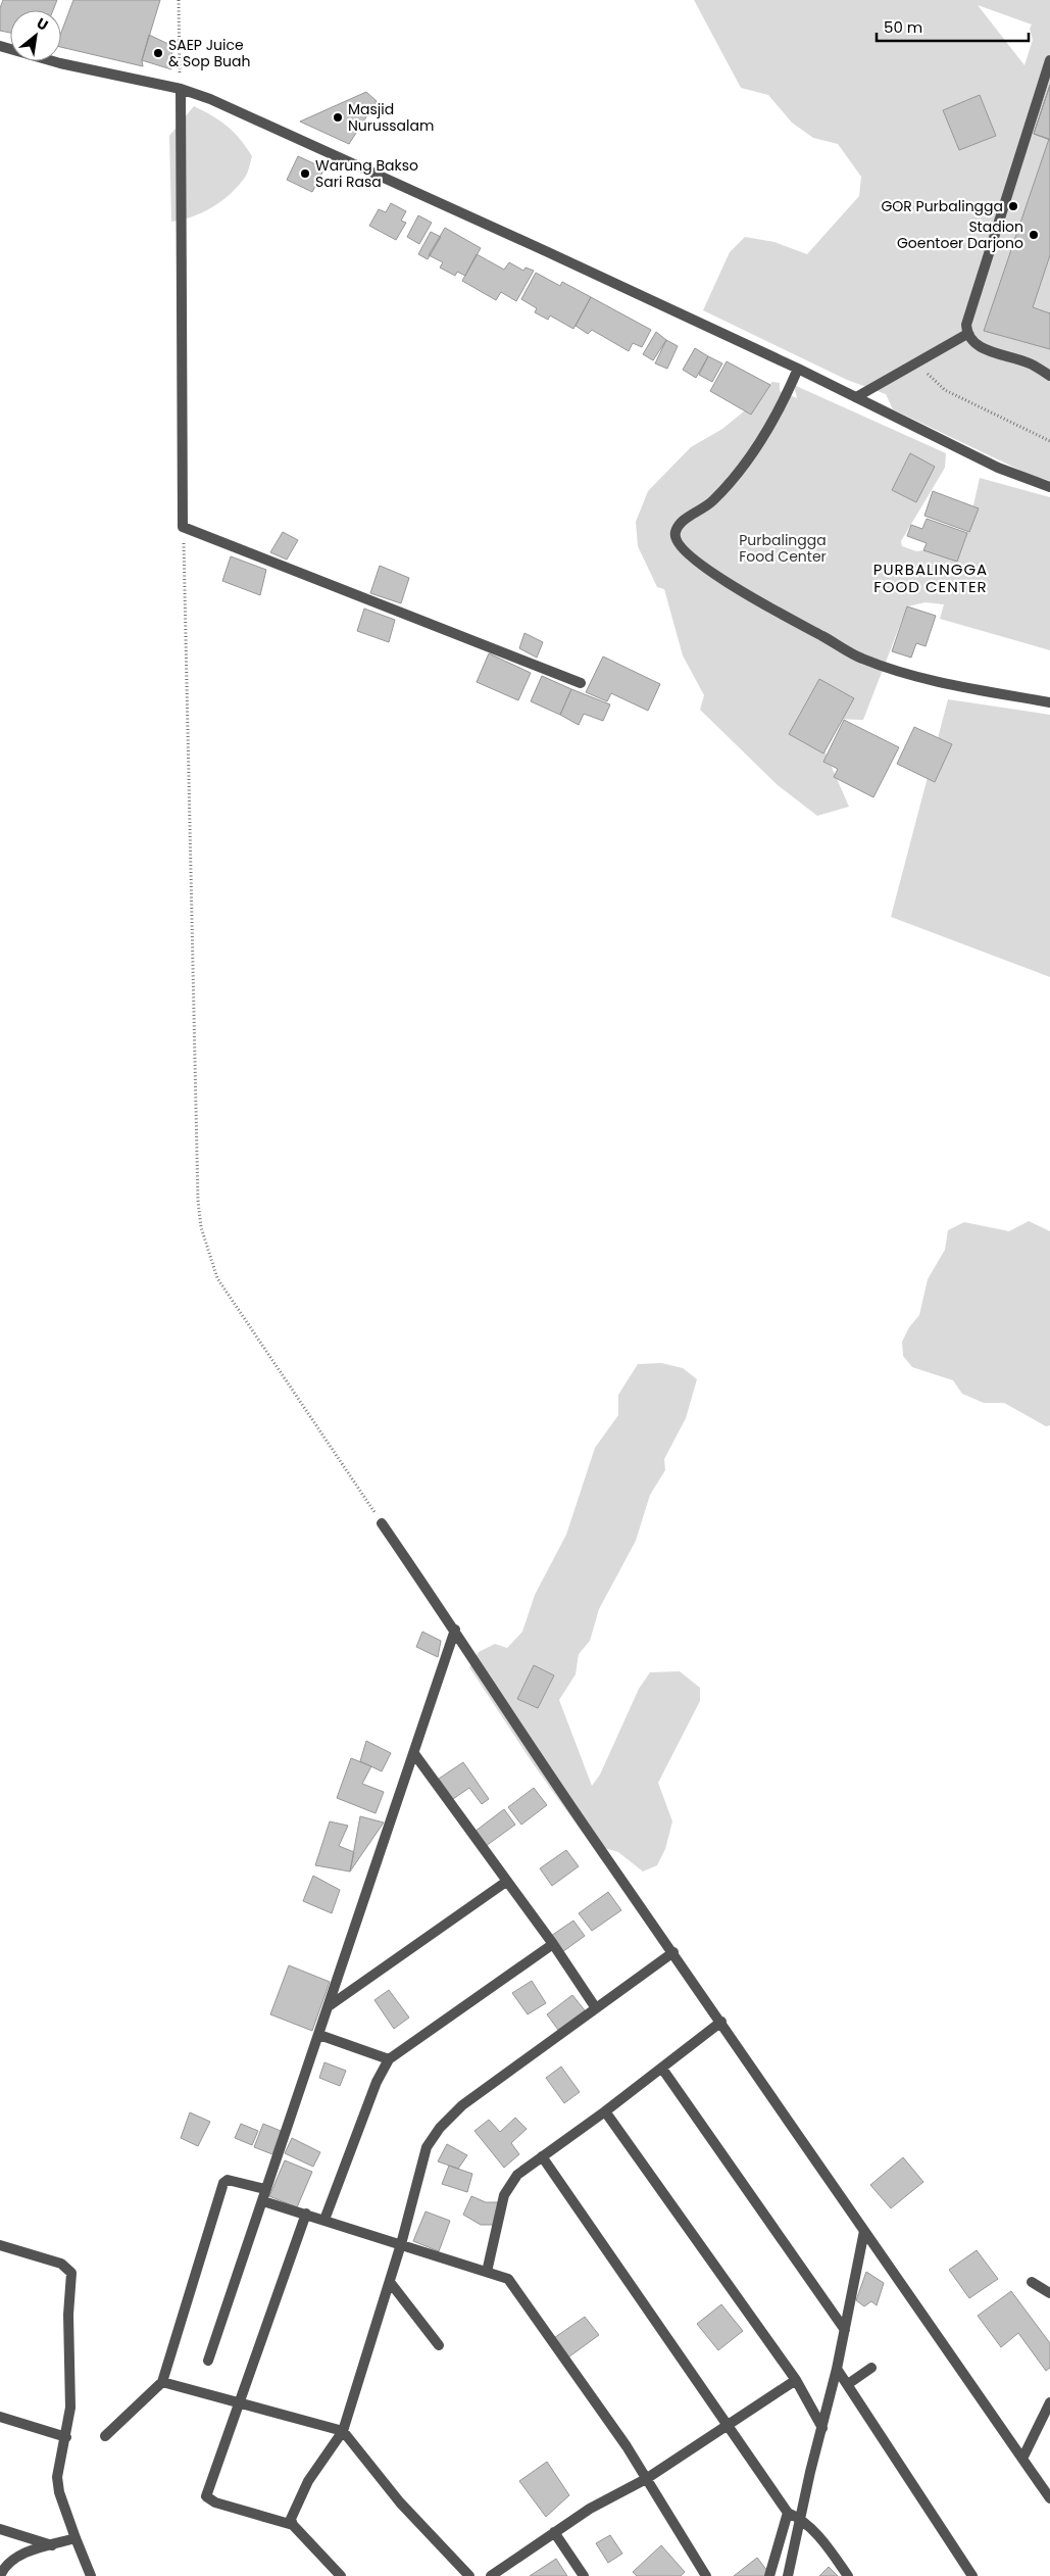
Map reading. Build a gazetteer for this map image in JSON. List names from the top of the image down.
{
  "districts": ["PURBALINGGA FOOD CENTER"],
  "parks": ["Purbalingga Food Center"],
  "places": [
    "SAEP Juice & Sop Buah",
    "Masjid Nurussalam",
    "Warung Bakso Sari Rasa",
    "GOR Purbalingga",
    "Stadion Goentoer Darjono"
  ],
  "scale_bar": "50 m",
  "north": "top right"
}
